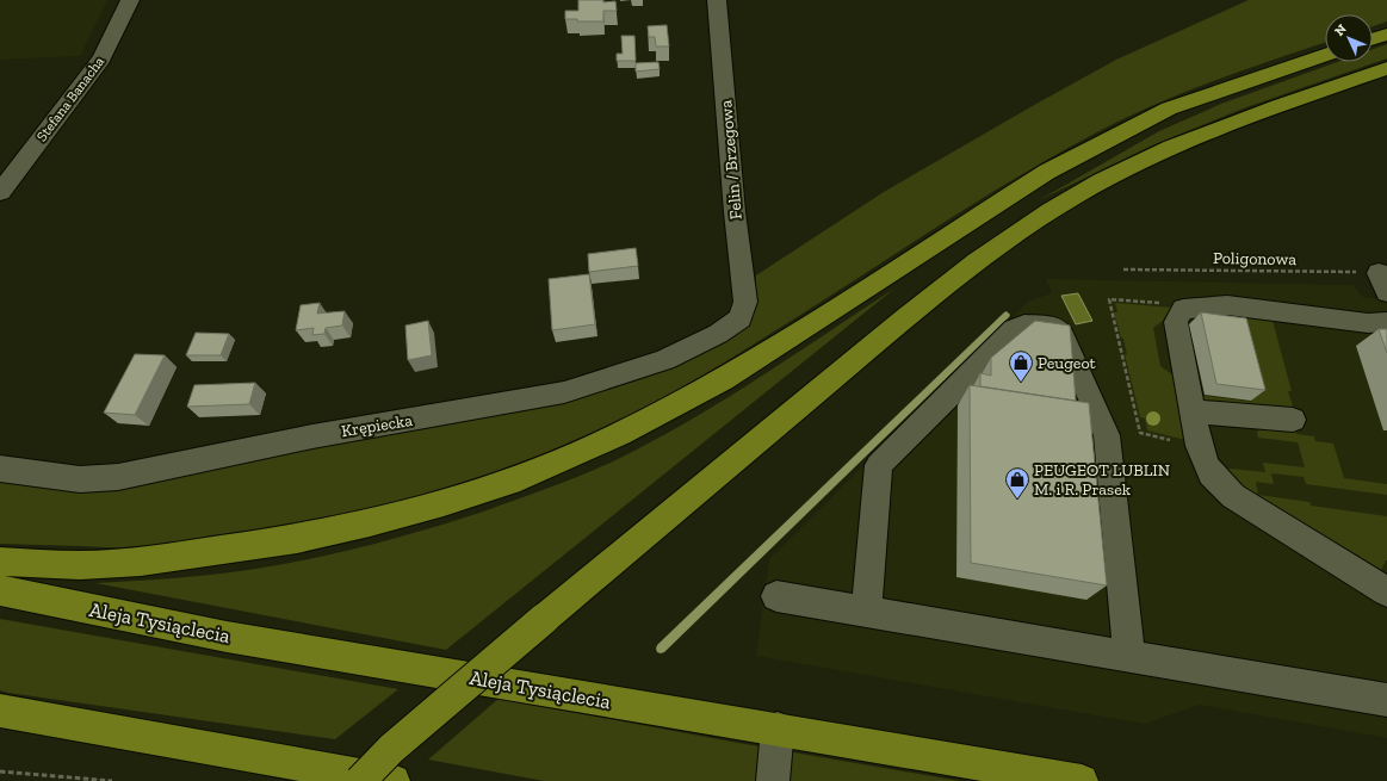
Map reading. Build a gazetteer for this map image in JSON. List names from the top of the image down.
{
  "streets": {
    "main road": ["Aleja Tysiąclecia"],
    "street": ["Stefana Banacha", "Felin / Brzegowa", "Krępiecka"],
    "path": ["Poligonowa"]
  },
  "crossings": [
    ["Felin / Brzegowa", "Krępiecka"]
  ],
  "places": {
    "shop": ["Peugeot", "PEUGEOT LUBLIN M. i R. Prasek"]
  },
  "north": "top left"
}
